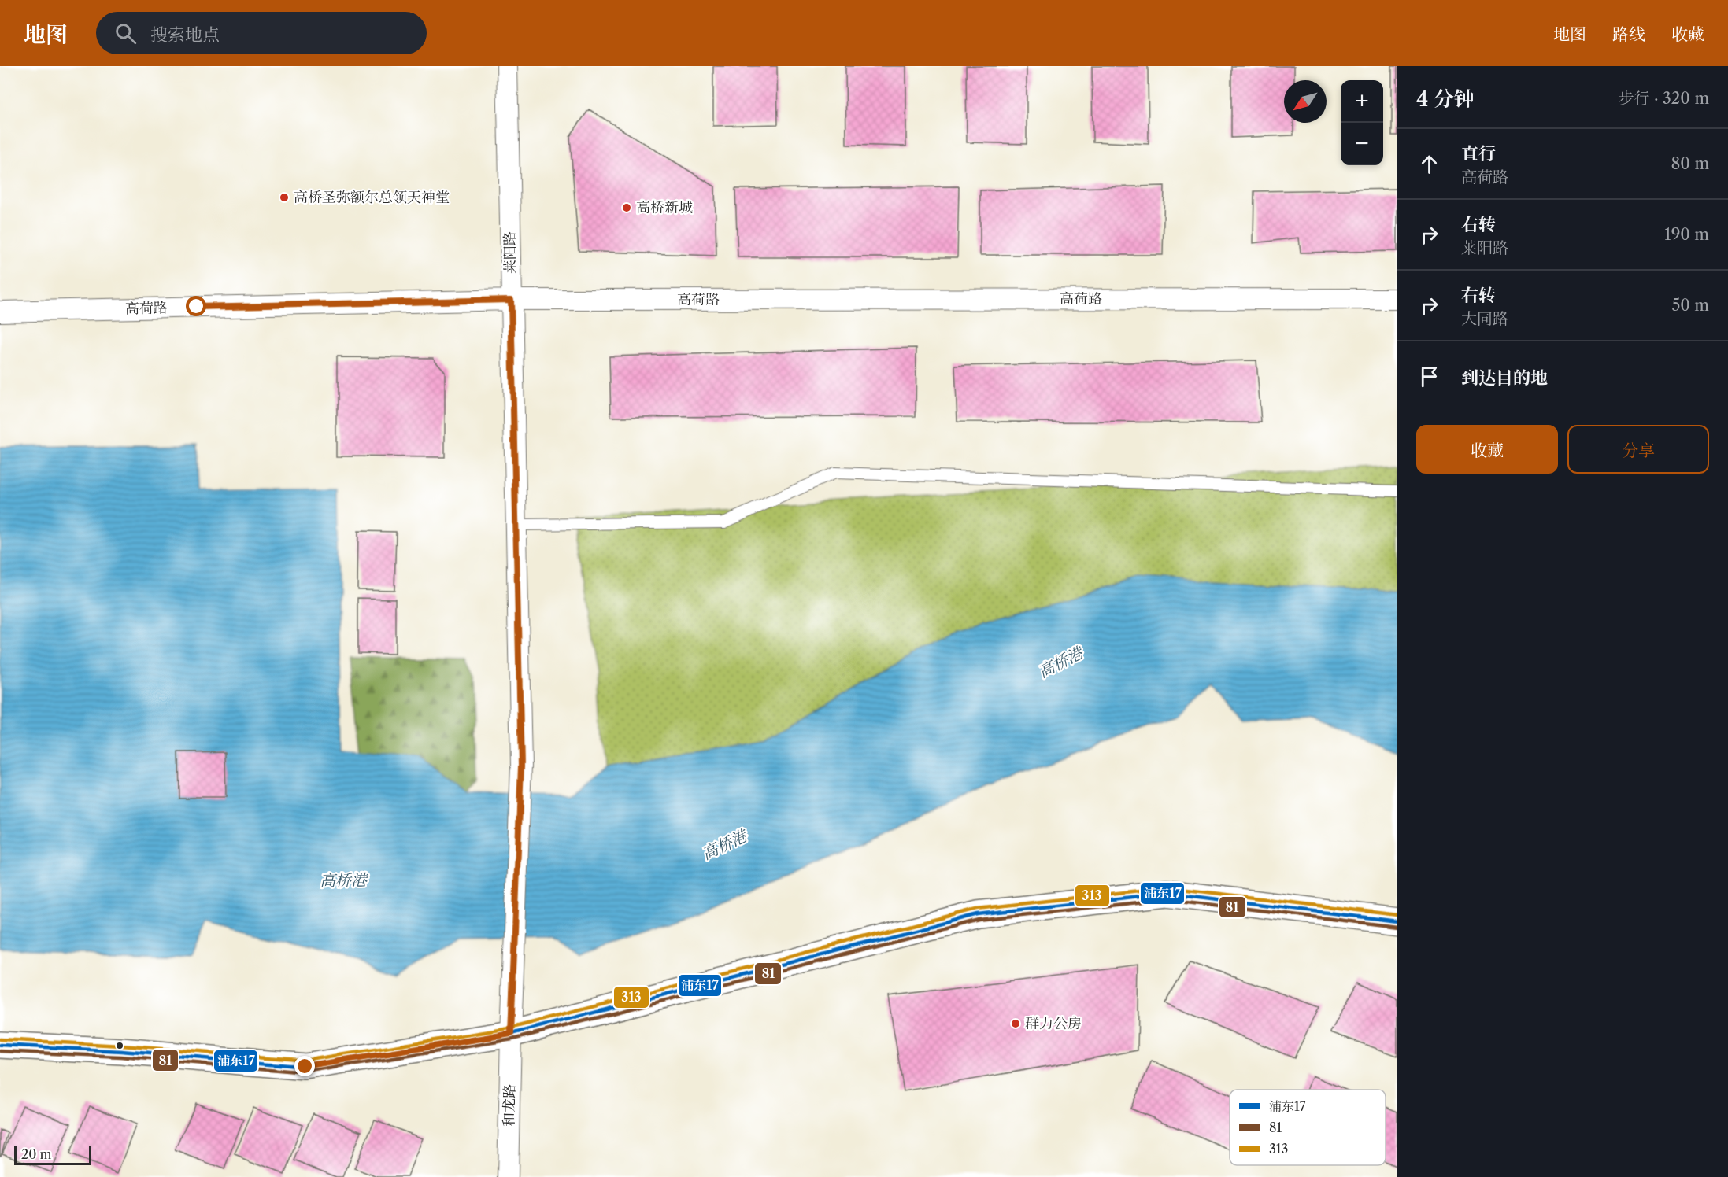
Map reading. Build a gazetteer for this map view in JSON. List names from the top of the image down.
{
  "streets": {
    "street": ["莱阳路", "高荷路", "和龙路"]
  },
  "crossings": [
    ["莱阳路", "高荷路"],
    ["莱阳路", "和龙路"]
  ],
  "water": ["高桥港"],
  "places": ["高桥圣弥额尔总领天神堂", "高桥新城", "群力公房"],
  "lines": ["transit line 313", "transit line 浦东17", "transit line 81"],
  "legend": ["浦东17", "81", "313"],
  "scale_bar": "20 m",
  "north": "bottom left",
  "page": {
    "header": "地图",
    "search": "搜索地点",
    "nav": ["地图", "路线", "收藏"],
    "heading": ["4 分钟", "步行 · 320 m"],
    "map_buttons": ["+", "−"],
    "list": [
      ["直行", "高荷路", "80 m"],
      ["右转", "莱阳路", "190 m"],
      ["右转", "大同路", "50 m"],
      "到达目的地"
    ],
    "buttons": ["收藏", "分享"],
    "scale": "20 m"
  }
}
